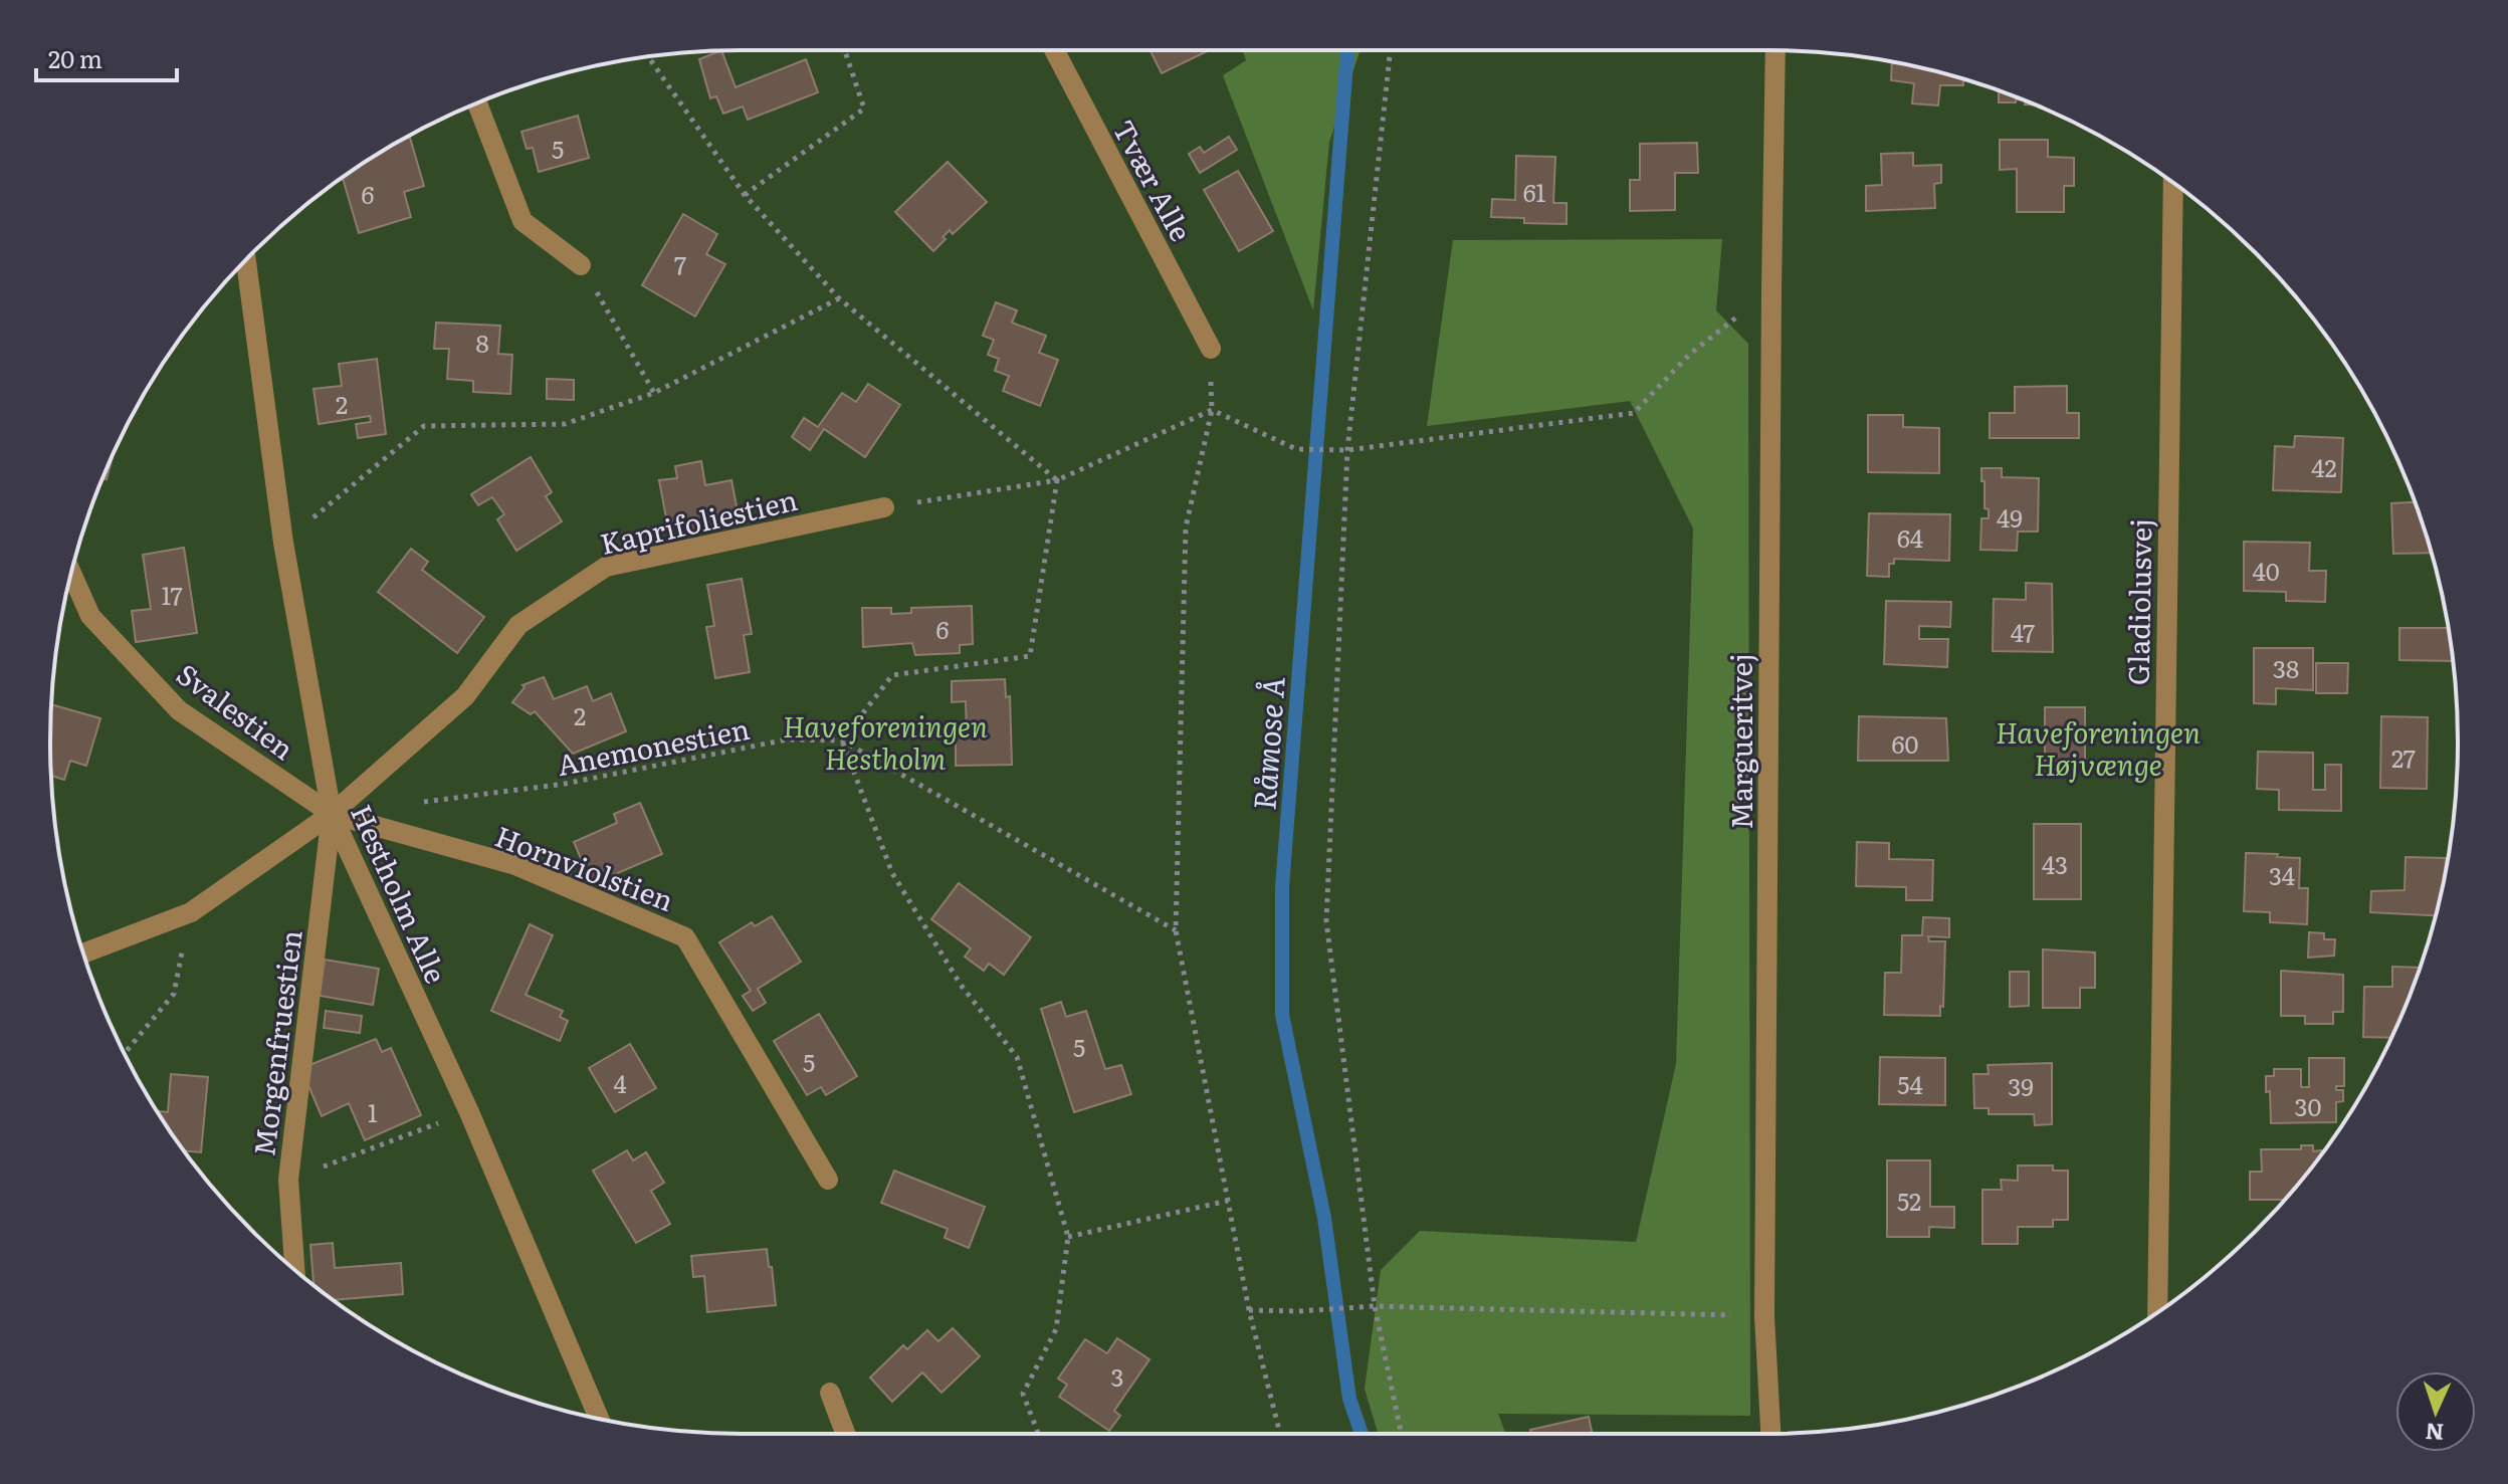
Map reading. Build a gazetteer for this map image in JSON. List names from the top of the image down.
{
  "streets": {
    "lane": [
      "Tvær Alle",
      "Kaprifoliestien",
      "Gladiolusvej",
      "Svalestien",
      "Margueritvej",
      "Hornviolstien",
      "Hestholm Alle",
      "Morgenfruestien"
    ],
    "path": ["Anemonestien"]
  },
  "crossings": [
    ["Kaprifoliestien", "Svalestien"],
    ["Kaprifoliestien", "Hornviolstien"],
    ["Kaprifoliestien", "Hestholm Alle"],
    ["Kaprifoliestien", "Morgenfruestien"],
    ["Svalestien", "Hornviolstien"],
    ["Svalestien", "Hestholm Alle"],
    ["Svalestien", "Morgenfruestien"],
    ["Hornviolstien", "Hestholm Alle"],
    ["Hornviolstien", "Morgenfruestien"],
    ["Hestholm Alle", "Morgenfruestien"]
  ],
  "water": ["Råmose Å"],
  "parks": ["Haveforeningen Hestholm", "Haveforeningen Højvænge"],
  "house_numbers": [
    "5",
    "61",
    "6",
    "7",
    "8",
    "2",
    "42",
    "49",
    "64",
    "40",
    "17",
    "6",
    "47",
    "38",
    "2",
    "60",
    "27",
    "43",
    "34",
    "5",
    "5",
    "4",
    "54",
    "39",
    "30",
    "1",
    "52",
    "3"
  ],
  "scale_bar": "20 m",
  "north": "bottom"
}
